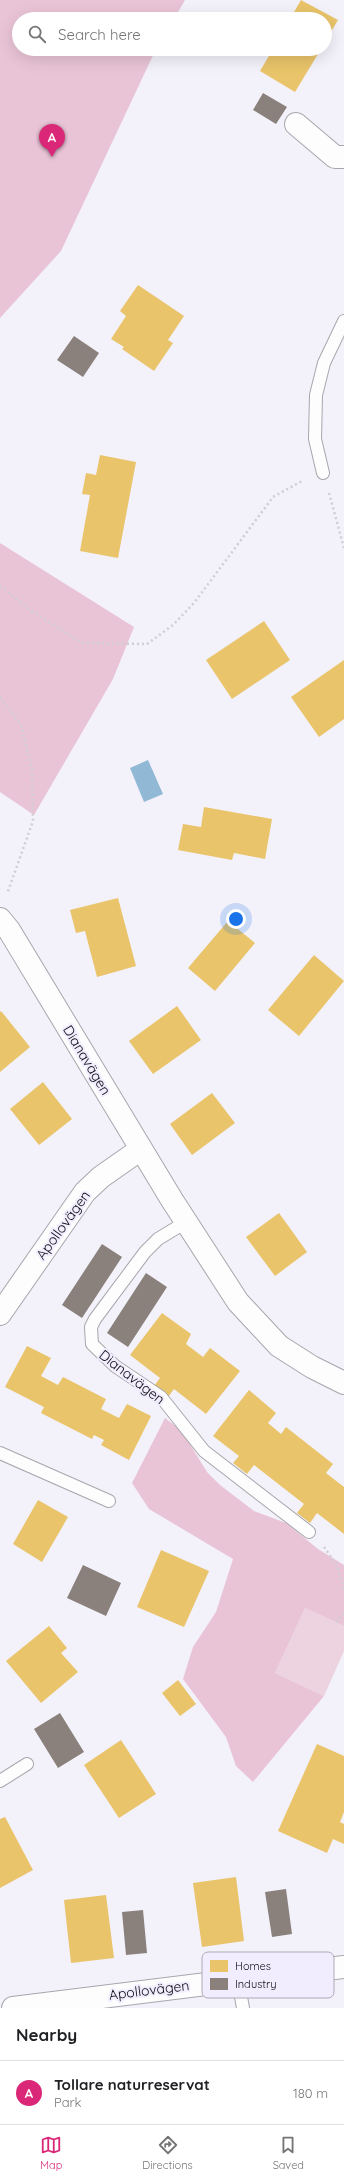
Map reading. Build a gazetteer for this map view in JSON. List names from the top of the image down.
{
  "streets": {
    "street": ["Dianavägen", "Apollovägen"]
  },
  "crossings": [
    ["Dianavägen", "Apollovägen"]
  ],
  "legend": ["Homes", "Industry"],
  "page": {
    "search": "Search here",
    "pins": "A",
    "heading": "Nearby",
    "list": [
      {
        "mark": "A",
        "name": "Tollare naturreservat",
        "note": "Park",
        "value": "180 m"
      }
    ],
    "nav": ["Map", "Directions", "Saved"]
  }
}
